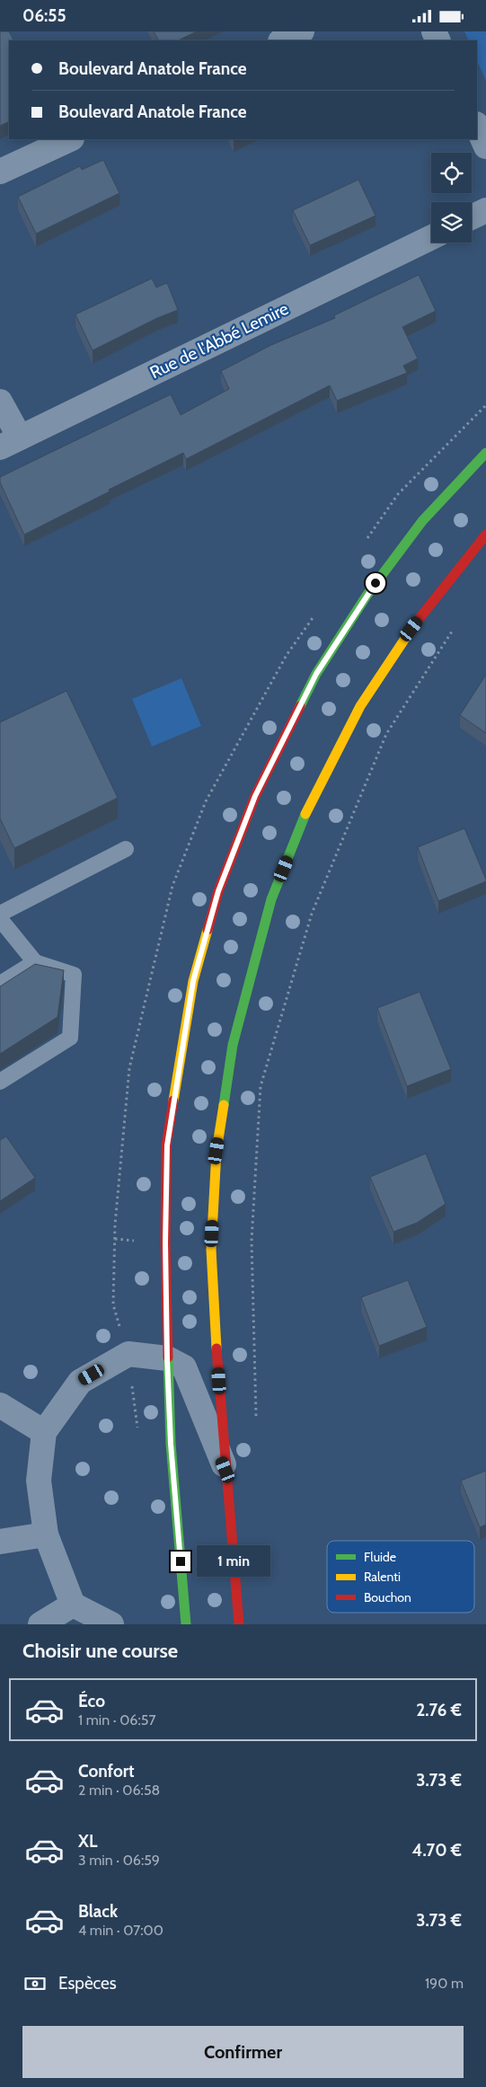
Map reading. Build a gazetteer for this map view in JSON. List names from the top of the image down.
{
  "streets": {
    "street": ["Rue de l'Abbé Lemire"]
  },
  "legend": ["Fluide", "Ralenti", "Bouchon"],
  "page": {
    "status": "06:55",
    "banner": ["Boulevard Anatole France", "Boulevard Anatole France"],
    "bubble": "1 min",
    "heading": "Choisir une course",
    "list": [
      {
        "name": "Éco",
        "note": "1 min · 06:57",
        "value": "2.76 €"
      },
      {
        "name": "Confort",
        "note": "2 min · 06:58",
        "value": "3.73 €"
      },
      {
        "name": "XL",
        "note": "3 min · 06:59",
        "value": "4.70 €"
      },
      {
        "name": "Black",
        "note": "4 min · 07:00",
        "value": "3.73 €"
      }
    ],
    "pay": ["Espèces", "190 m"],
    "buttons": "Confirmer"
  }
}
